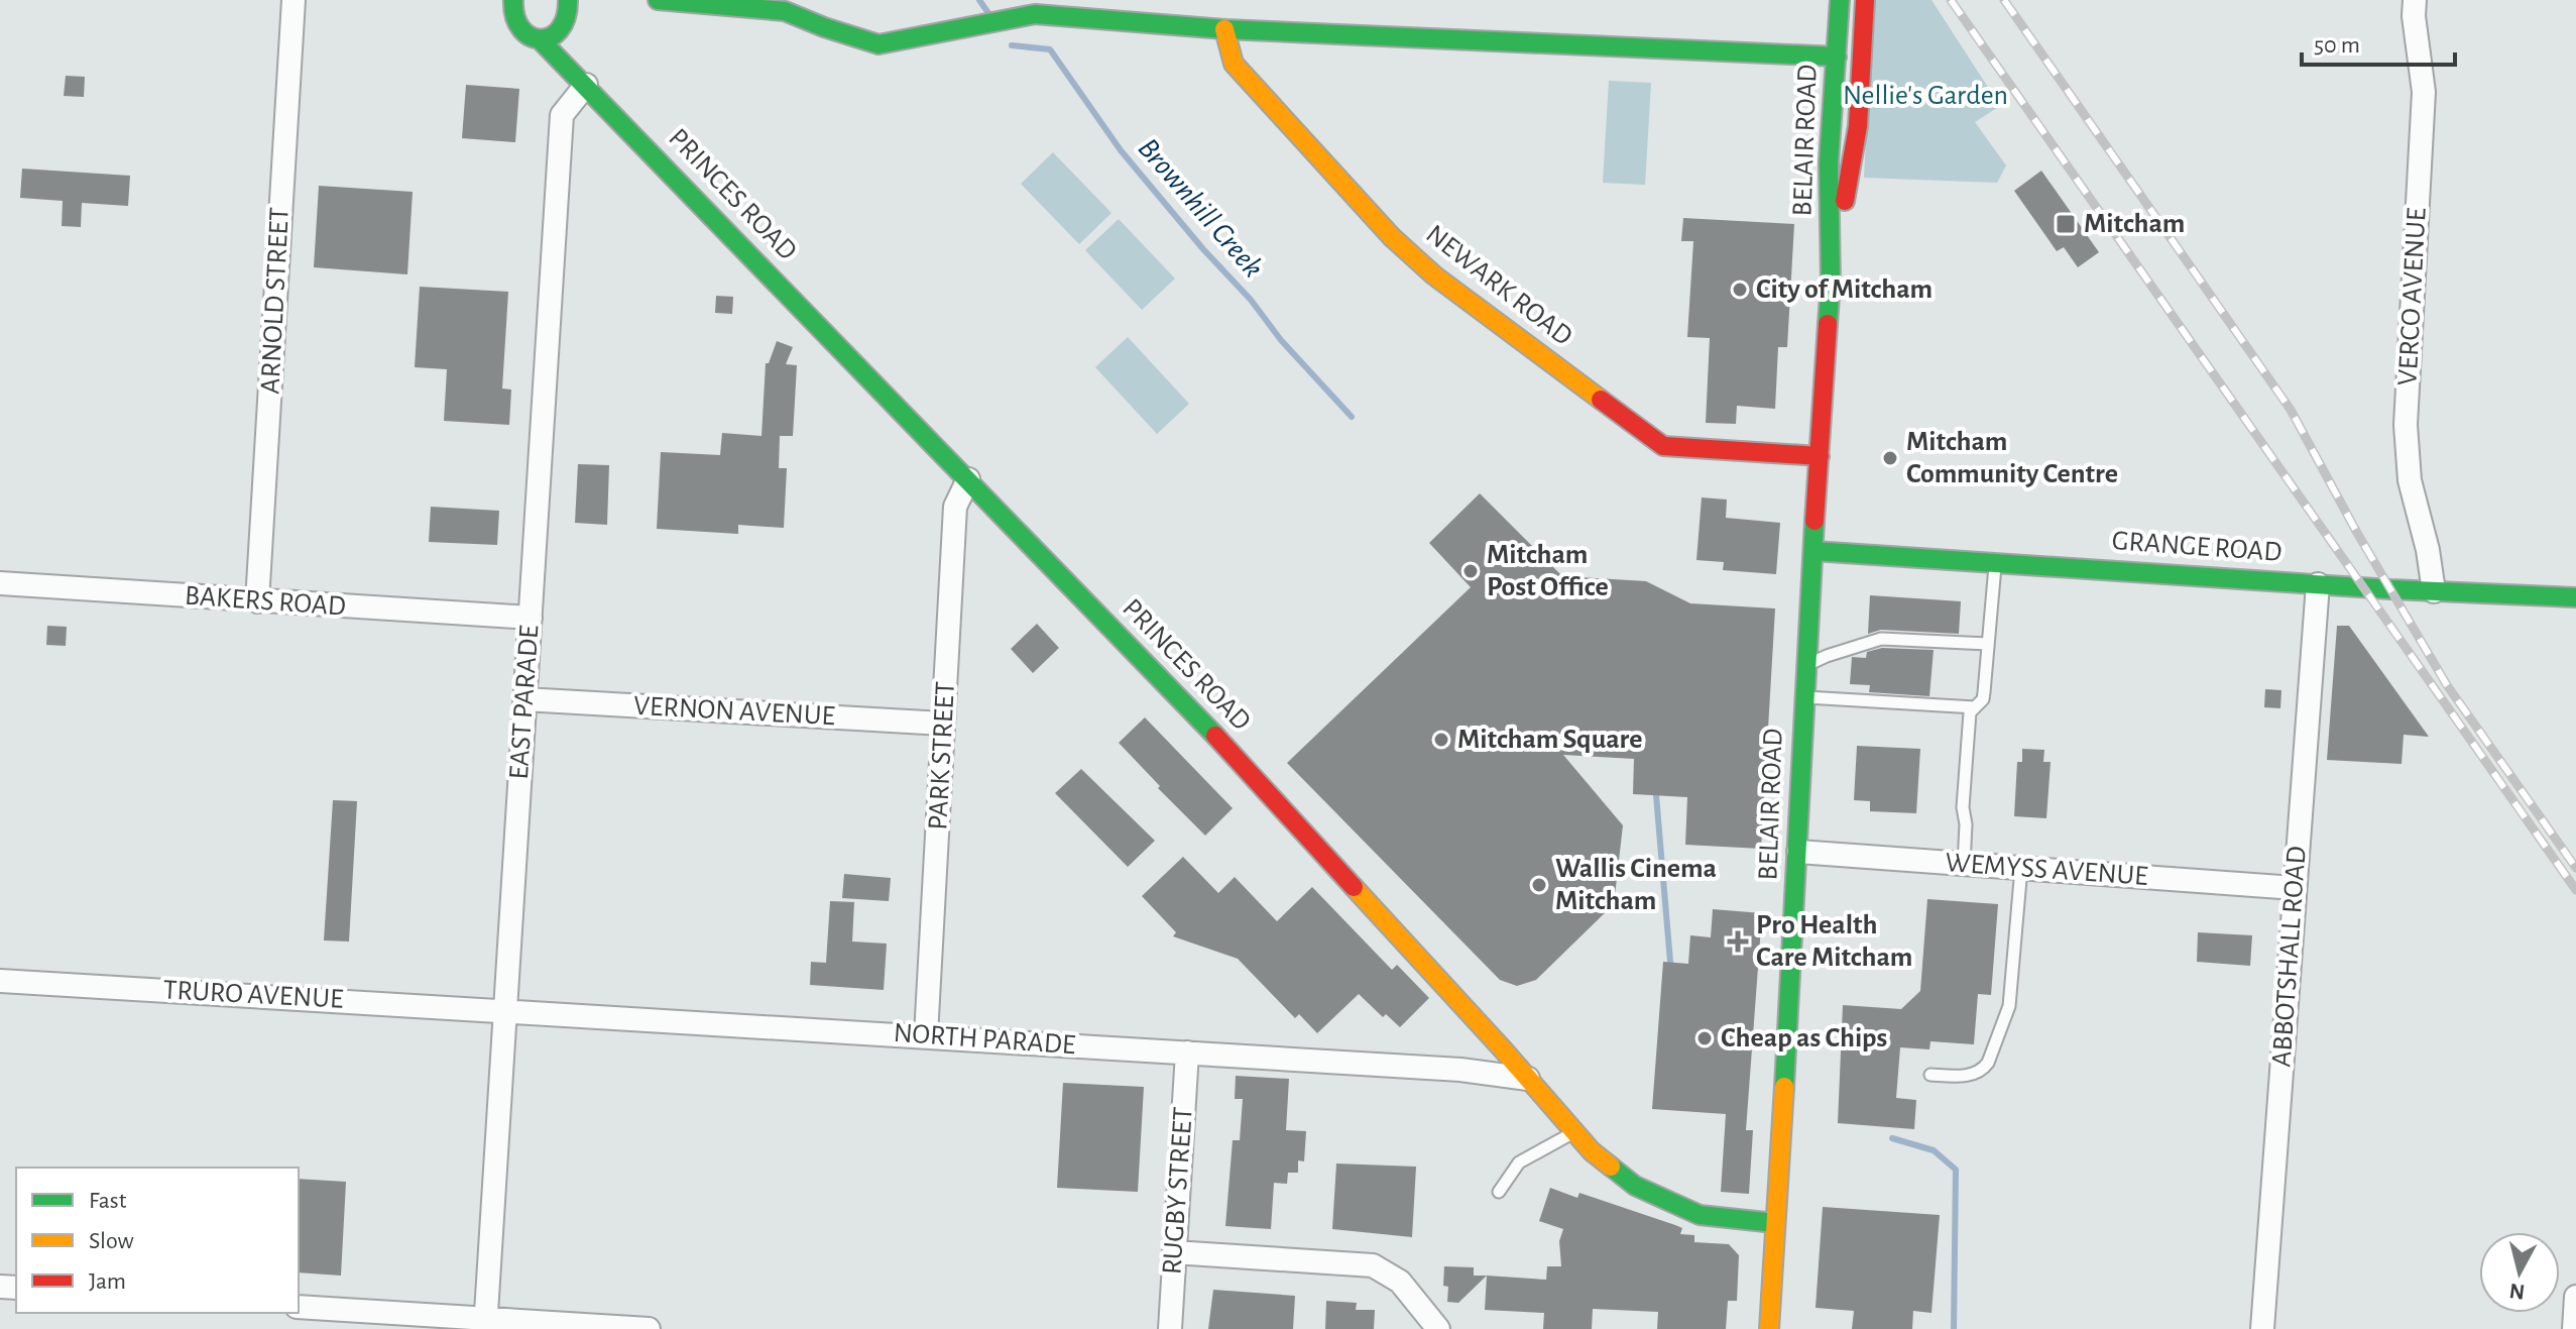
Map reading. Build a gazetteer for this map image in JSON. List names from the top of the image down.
{
  "streets": {
    "street": [
      "BELAIR ROAD",
      "PRINCES ROAD",
      "NEWARK ROAD",
      "VERCO AVENUE",
      "ARNOLD STREET",
      "GRANGE ROAD",
      "BAKERS ROAD",
      "EAST PARADE",
      "VERNON AVENUE",
      "PARK STREET",
      "WEMYSS AVENUE",
      "ABBOTSHALL ROAD",
      "TRURO AVENUE",
      "NORTH PARADE",
      "RUGBY STREET"
    ]
  },
  "crossings": [
    ["BELAIR ROAD", "PRINCES ROAD"],
    ["BELAIR ROAD", "NEWARK ROAD"],
    ["BELAIR ROAD", "GRANGE ROAD"],
    ["BELAIR ROAD", "WEMYSS AVENUE"],
    ["PRINCES ROAD", "EAST PARADE"],
    ["PRINCES ROAD", "PARK STREET"],
    ["PRINCES ROAD", "NORTH PARADE"],
    ["VERCO AVENUE", "GRANGE ROAD"],
    ["ARNOLD STREET", "BAKERS ROAD"],
    ["GRANGE ROAD", "ABBOTSHALL ROAD"],
    ["BAKERS ROAD", "EAST PARADE"],
    ["EAST PARADE", "VERNON AVENUE"],
    ["EAST PARADE", "TRURO AVENUE"],
    ["EAST PARADE", "NORTH PARADE"],
    ["VERNON AVENUE", "PARK STREET"],
    ["PARK STREET", "NORTH PARADE"],
    ["WEMYSS AVENUE", "ABBOTSHALL ROAD"],
    ["TRURO AVENUE", "NORTH PARADE"],
    ["NORTH PARADE", "RUGBY STREET"]
  ],
  "water": ["Brownhill Creek"],
  "parks": ["Nellie's Garden"],
  "places": {
    "transit": ["Mitcham"],
    "other": [
      "City of Mitcham",
      "Mitcham Community Centre",
      "Mitcham Post Office",
      "Mitcham Square",
      "Wallis Cinema Mitcham",
      "Cheap as Chips"
    ],
    "health": ["Pro Health Care Mitcham"]
  },
  "legend": ["Fast", "Slow", "Jam"],
  "scale_bar": "50 m",
  "north": "bottom"
}
